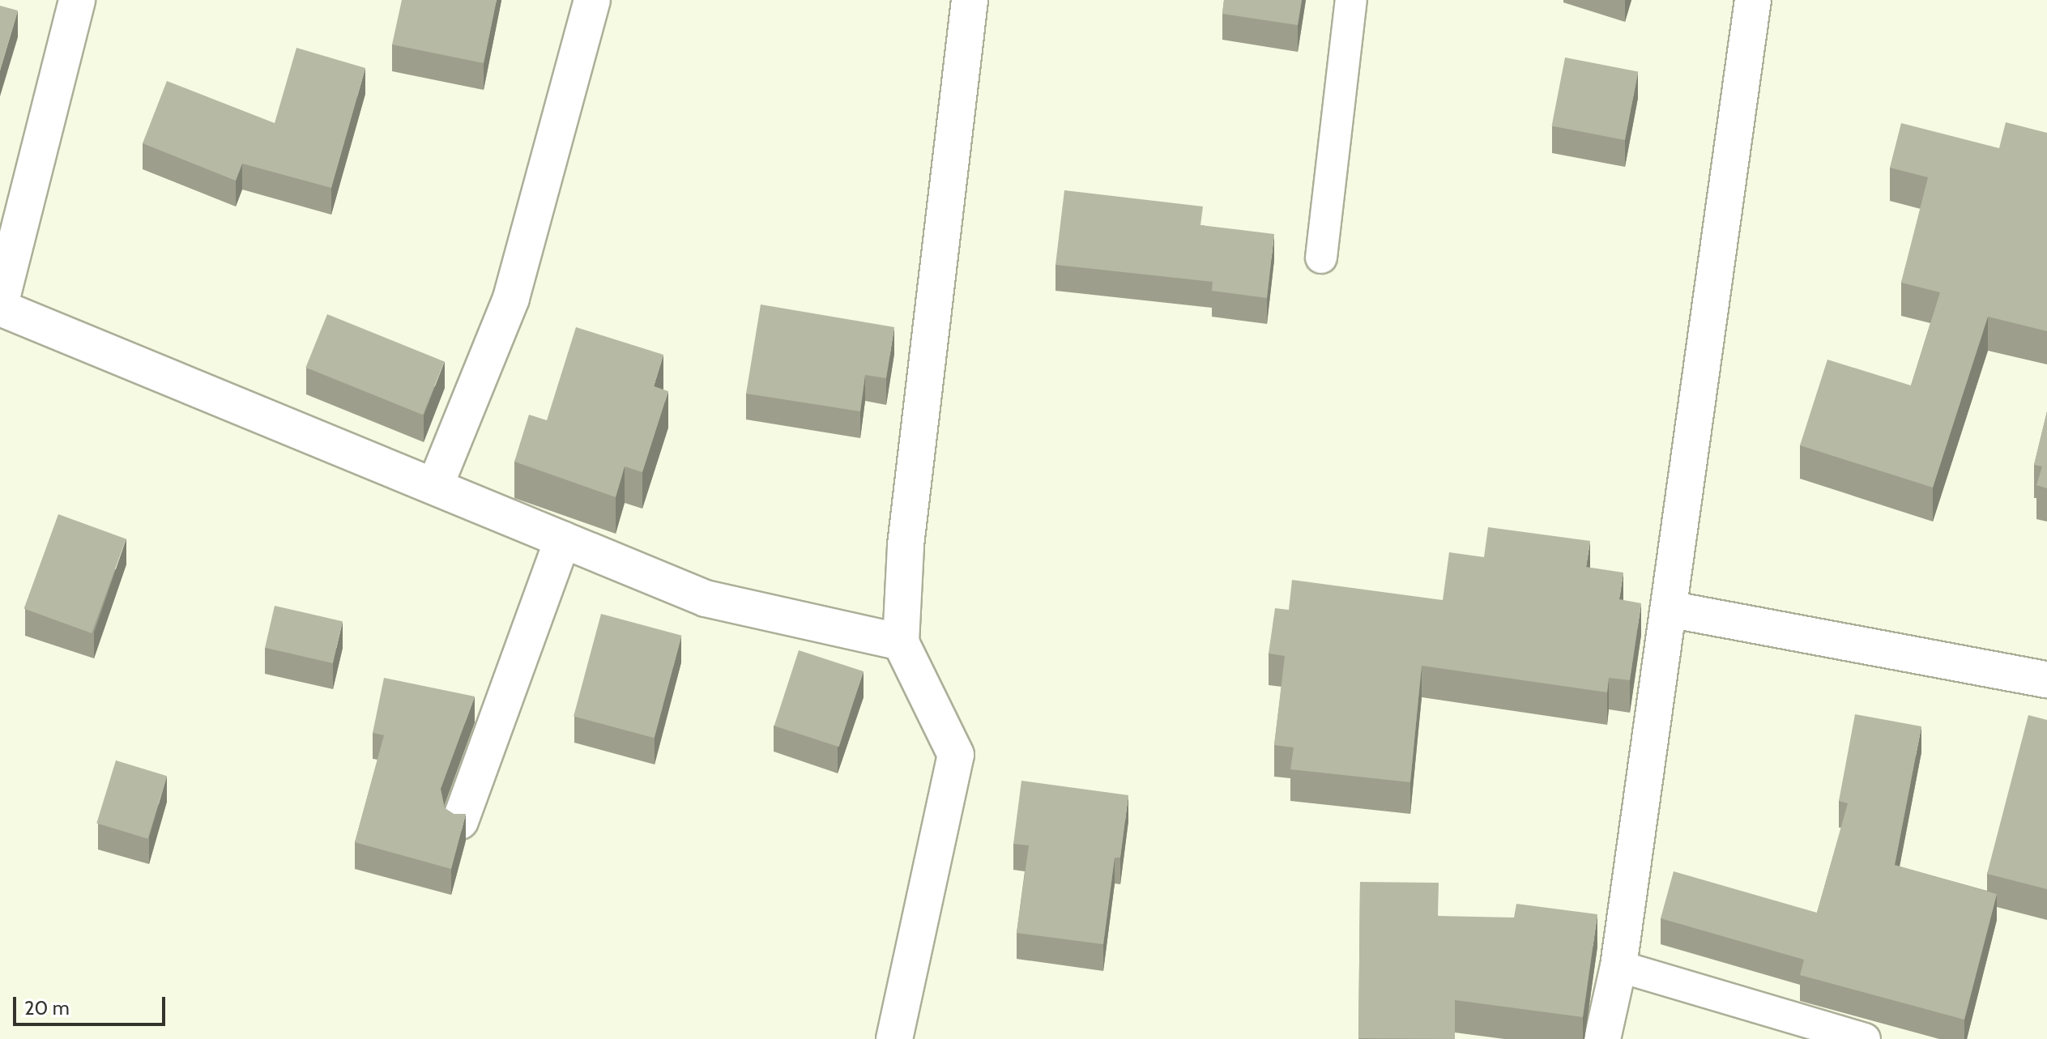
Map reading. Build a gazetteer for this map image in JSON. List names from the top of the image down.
{
  "scale_bar": "20 m"
}
